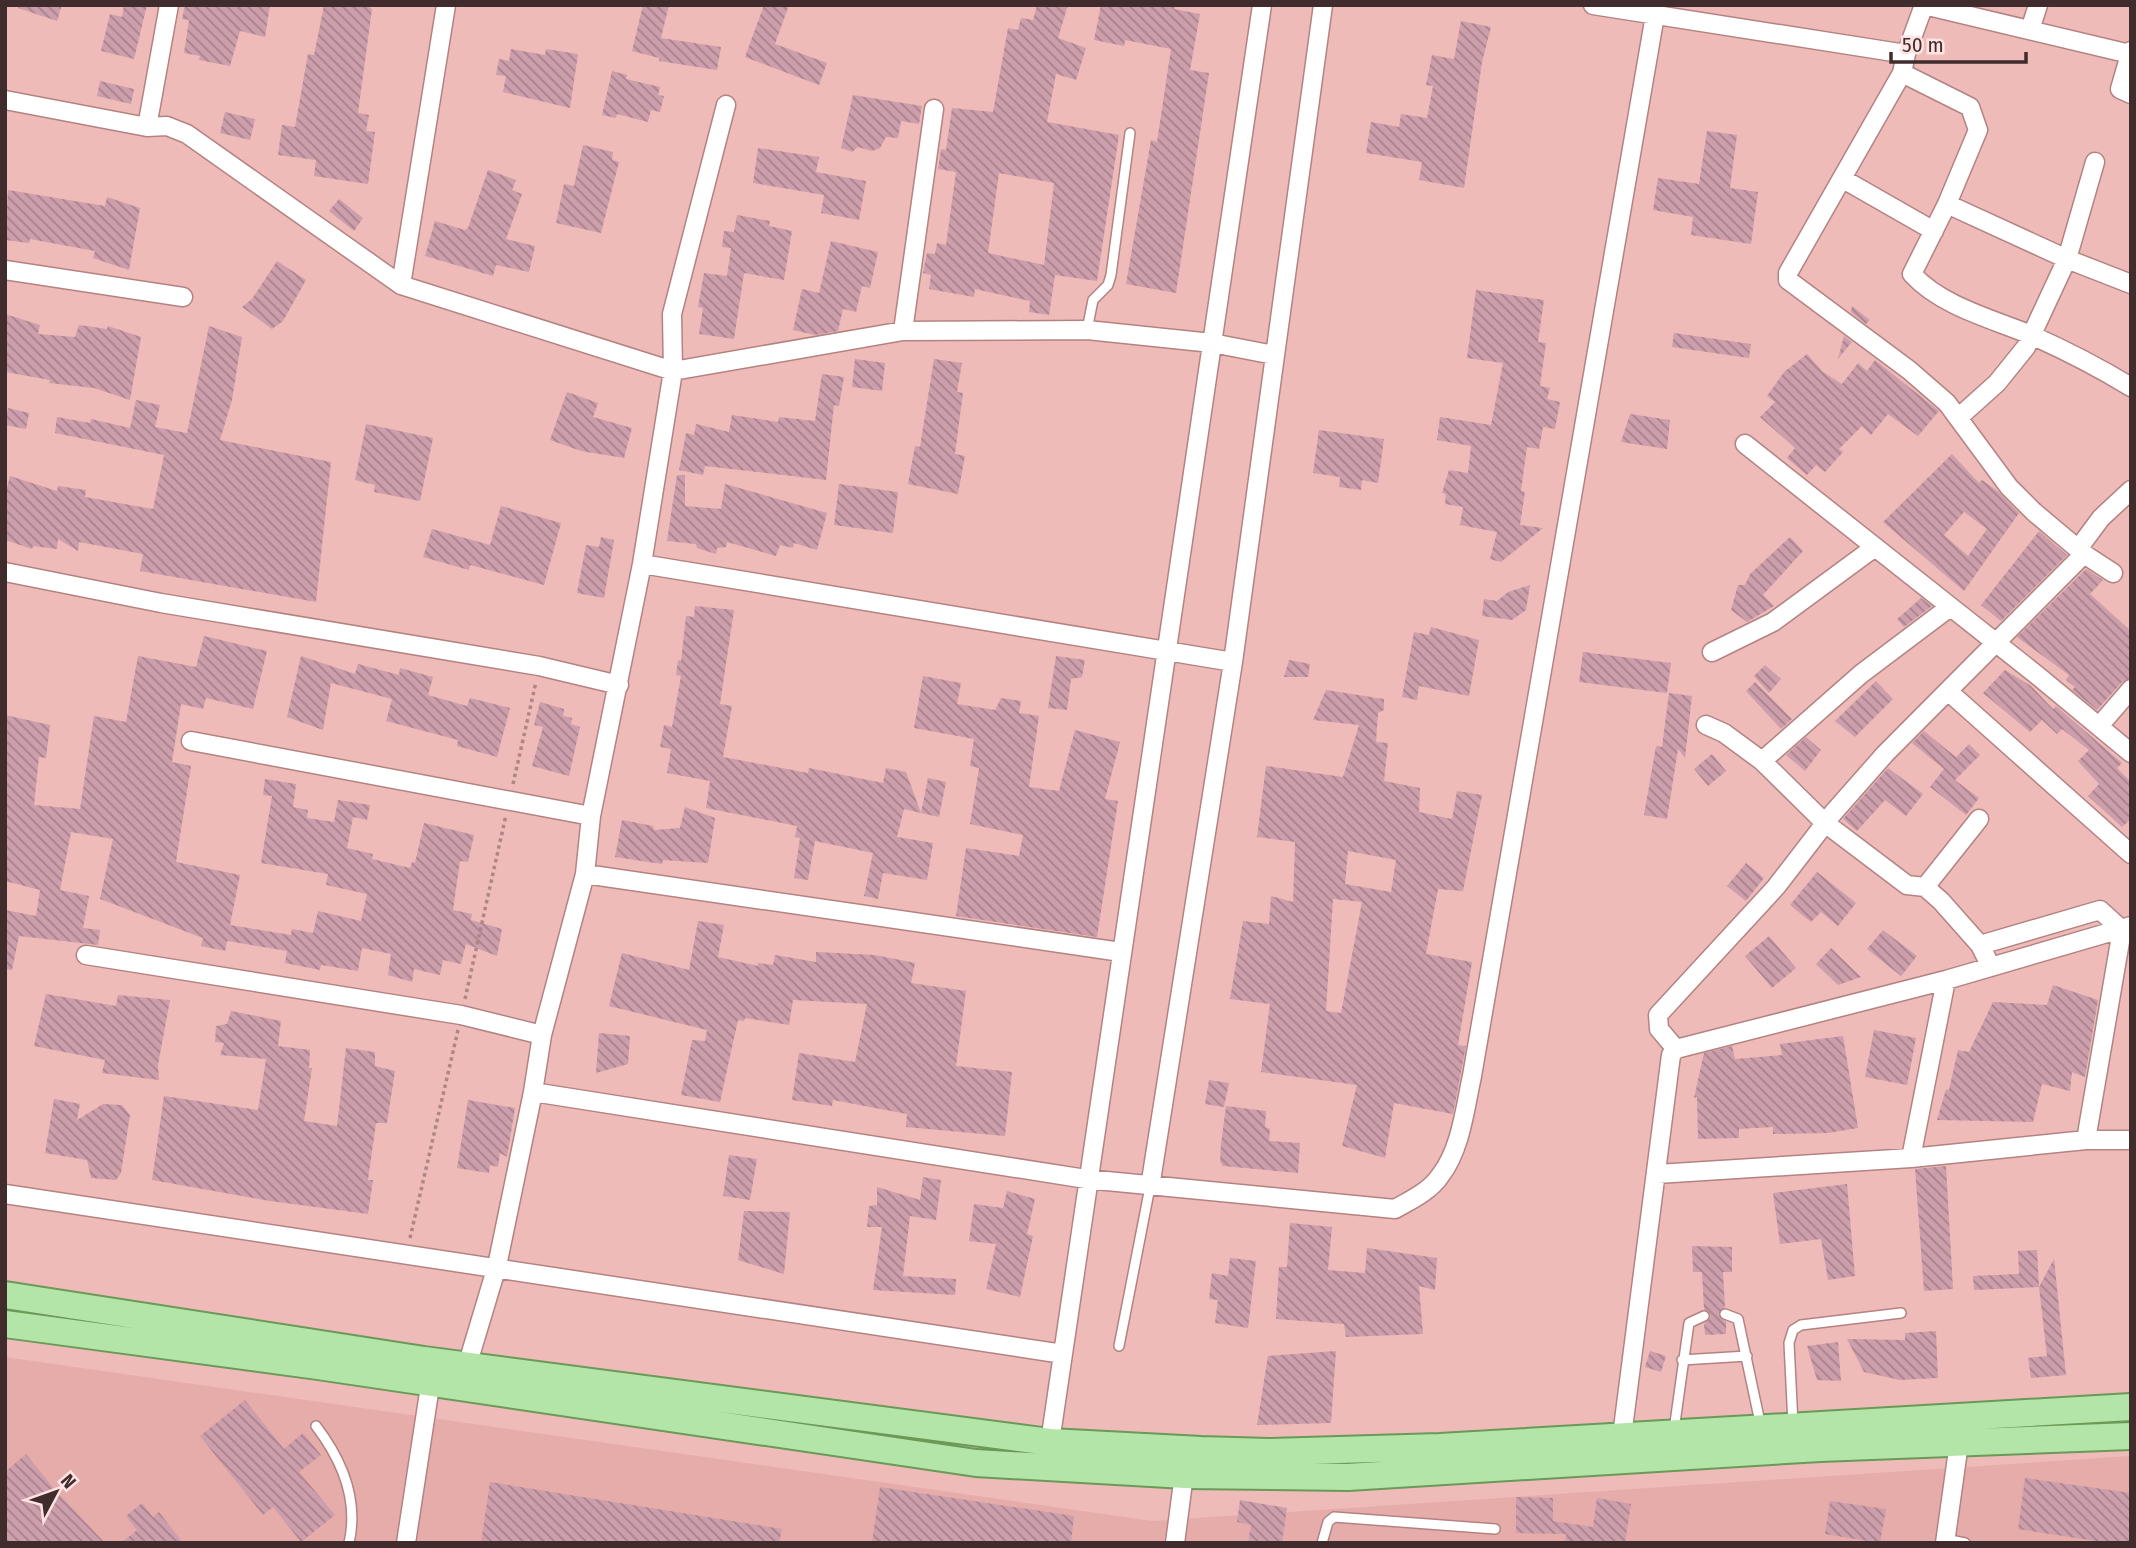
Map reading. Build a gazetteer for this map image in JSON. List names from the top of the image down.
{
  "scale_bar": "50 m",
  "north": "top right"
}
